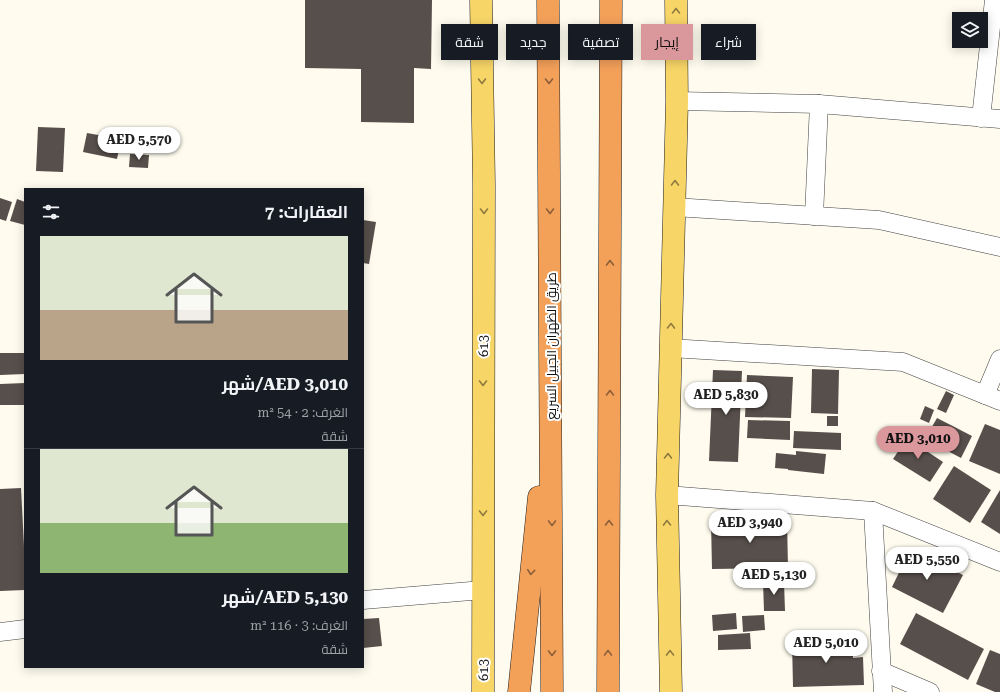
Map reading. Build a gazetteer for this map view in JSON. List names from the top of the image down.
{
  "streets": {
    "highway": ["طريق الظهران الجبيل السريع"],
    "main road": ["613"]
  },
  "page": {
    "chip": [
      "شراء",
      "إيجار",
      "تصفية",
      "جديد",
      "شقة"
    ],
    "price": [
      "AED 5,570",
      "AED 5,830",
      "AED 3,010",
      "AED 3,940",
      "AED 5,550",
      "AED 5,130",
      "AED 5,010"
    ],
    "heading": "العقارات: 7",
    "list": [
      {
        "name": "AED 3,010/شهر",
        "note": "الغرف: 2 · 54 m² · شقة"
      },
      {
        "name": "AED 5,130/شهر",
        "note": "الغرف: 3 · 116 m² · شقة"
      }
    ]
  }
}
